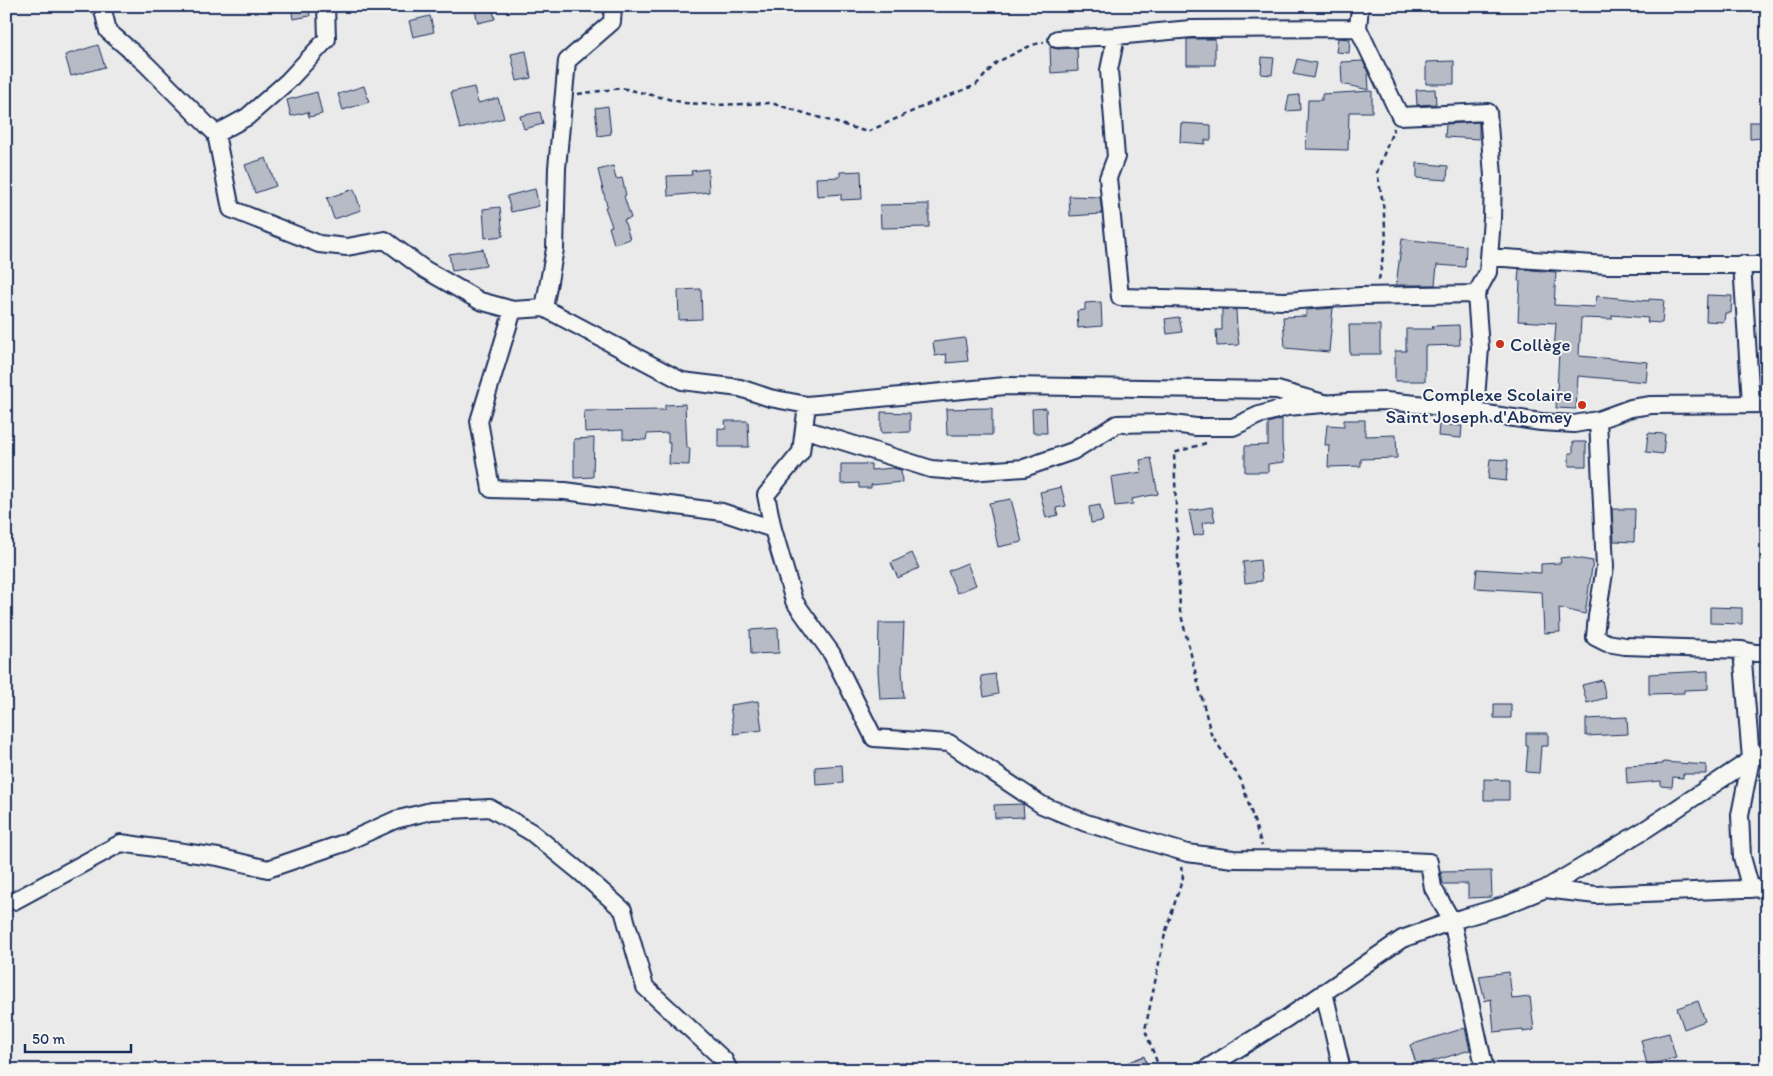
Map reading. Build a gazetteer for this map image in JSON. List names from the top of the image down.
{
  "places": ["Collège", "Complexe Scolaire Saint Joseph d'Abomey"],
  "scale_bar": "50 m"
}
